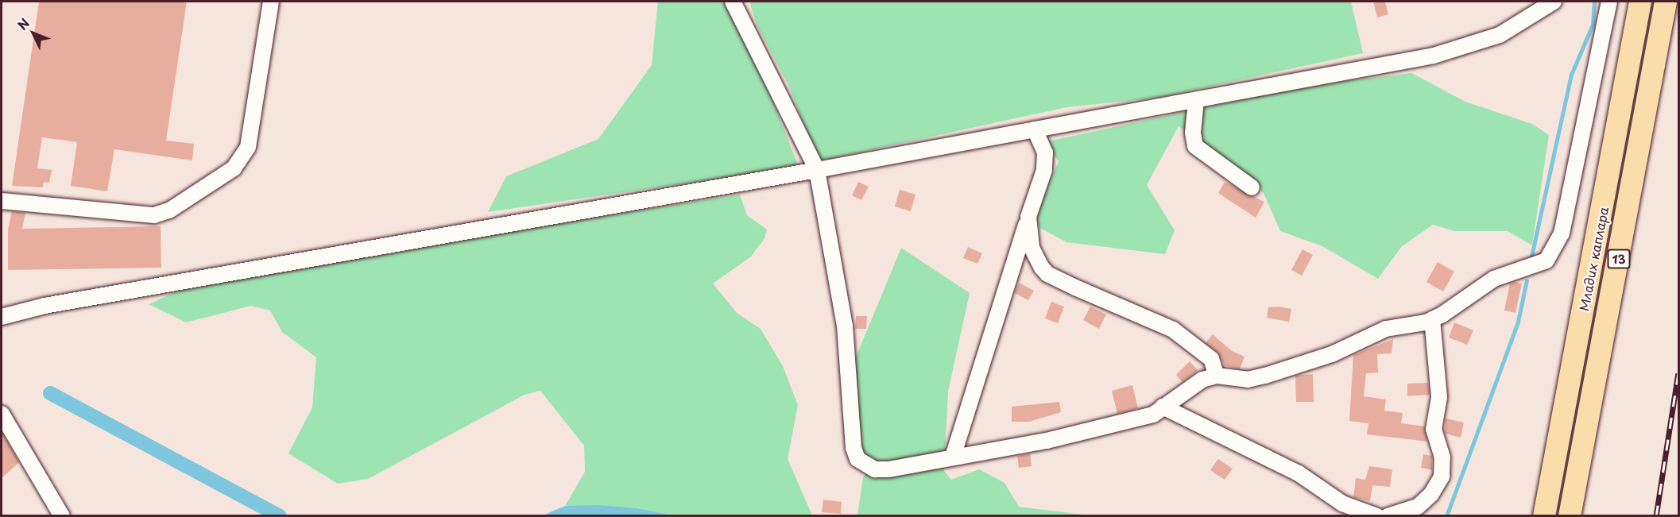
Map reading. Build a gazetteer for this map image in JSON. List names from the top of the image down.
{
  "streets": {
    "highway": ["Младих каплара", "13"]
  },
  "north": "top left"
}
